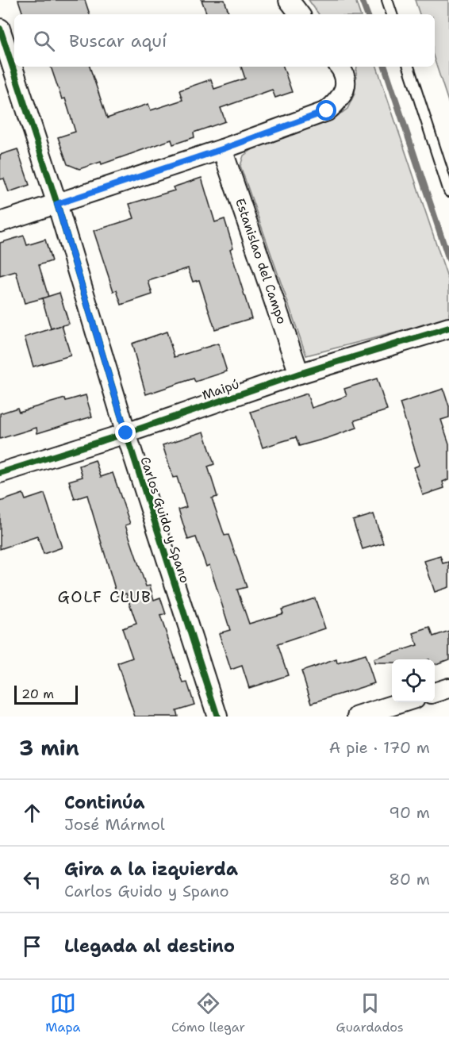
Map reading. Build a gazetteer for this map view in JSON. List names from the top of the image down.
{
  "streets": {
    "street": ["Estanislao del Campo", "Maipú", "Carlos Guido y Spano"]
  },
  "crossings": [
    ["Estanislao del Campo", "Maipú"],
    ["Maipú", "Carlos Guido y Spano"]
  ],
  "districts": ["GOLF CLUB"],
  "scale_bar": "20 m",
  "page": {
    "search": "Buscar aquí",
    "scale": "20 m",
    "heading": ["3 min", "A pie · 170 m"],
    "list": [
      ["Continúa", "José Mármol", "90 m"],
      ["Gira a la izquierda", "Carlos Guido y Spano", "80 m"],
      "Llegada al destino"
    ],
    "nav": ["Mapa", "Cómo llegar", "Guardados"]
  }
}
